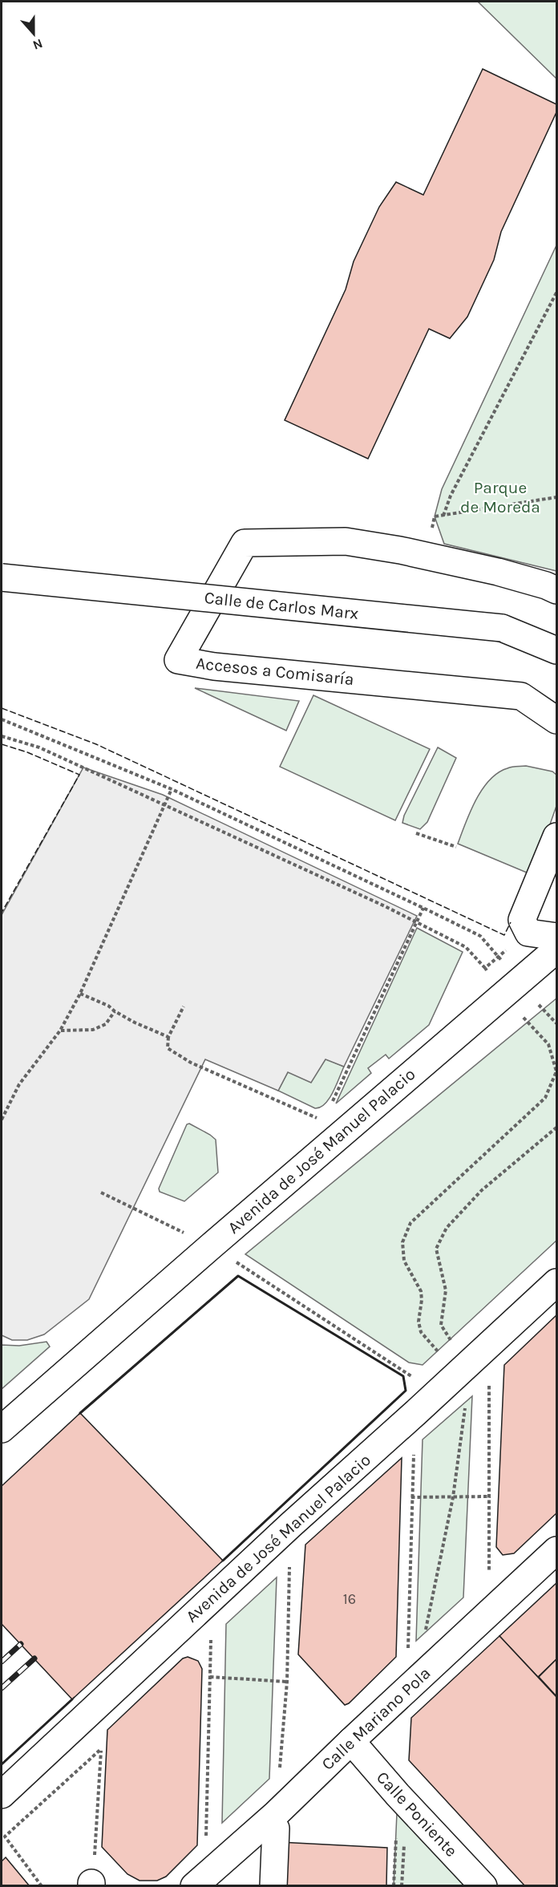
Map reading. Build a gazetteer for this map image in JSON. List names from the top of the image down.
{
  "streets": {
    "main road": [
      "Calle de Carlos Marx",
      "Accesos a Comisaría",
      "Avenida de José Manuel Palacio",
      "Calle Mariano Pola",
      "Calle Poniente"
    ]
  },
  "crossings": [
    ["Calle Mariano Pola", "Calle Poniente"]
  ],
  "parks": ["Parque de Moreda"],
  "house_numbers": ["16"],
  "north": "bottom"
}
